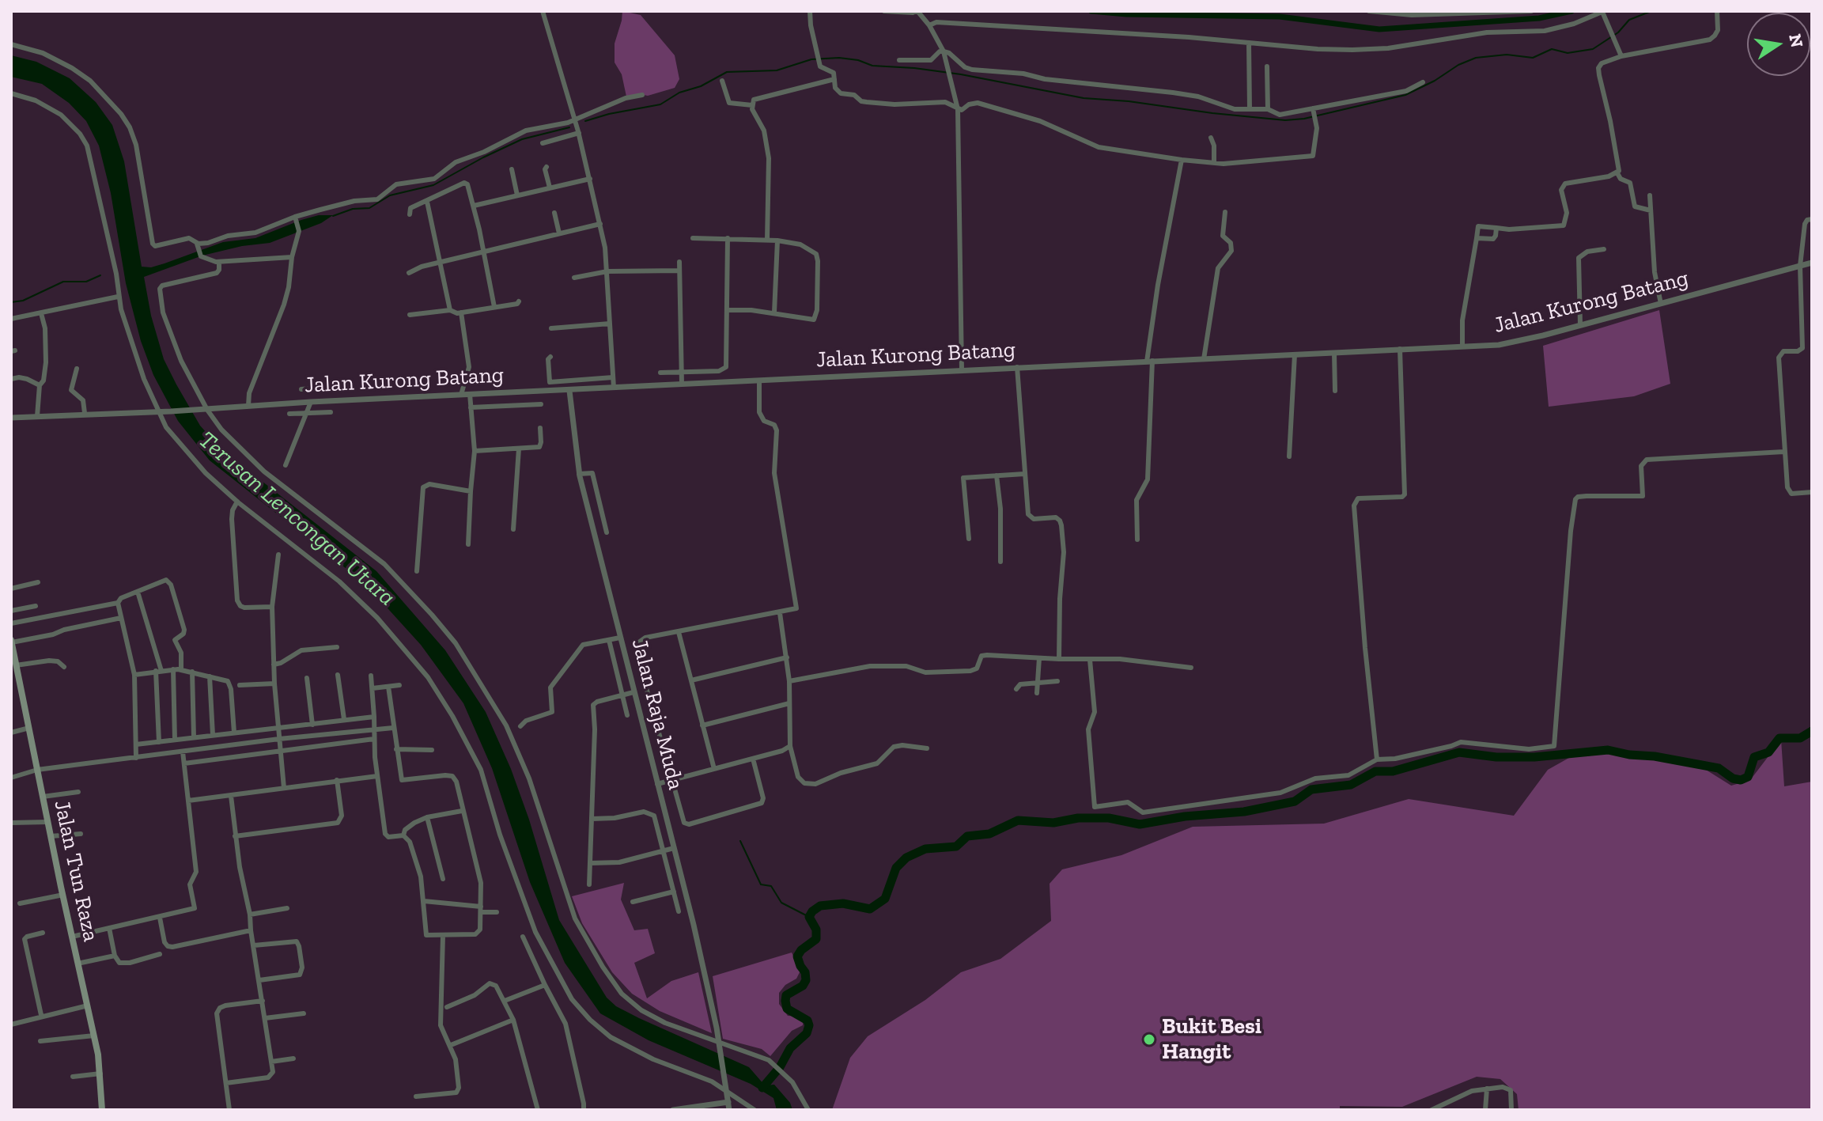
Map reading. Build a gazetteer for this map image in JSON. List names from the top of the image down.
{
  "streets": {
    "main road": ["Jalan Tun Raza"],
    "street": ["Jalan Kurong Batang", "Jalan Raja Muda"]
  },
  "crossings": [
    ["Jalan Kurong Batang", "Jalan Raja Muda"]
  ],
  "water": ["Terusan Lencongan Utara"],
  "places": ["Bukit Besi Hangit"],
  "north": "right"
}
